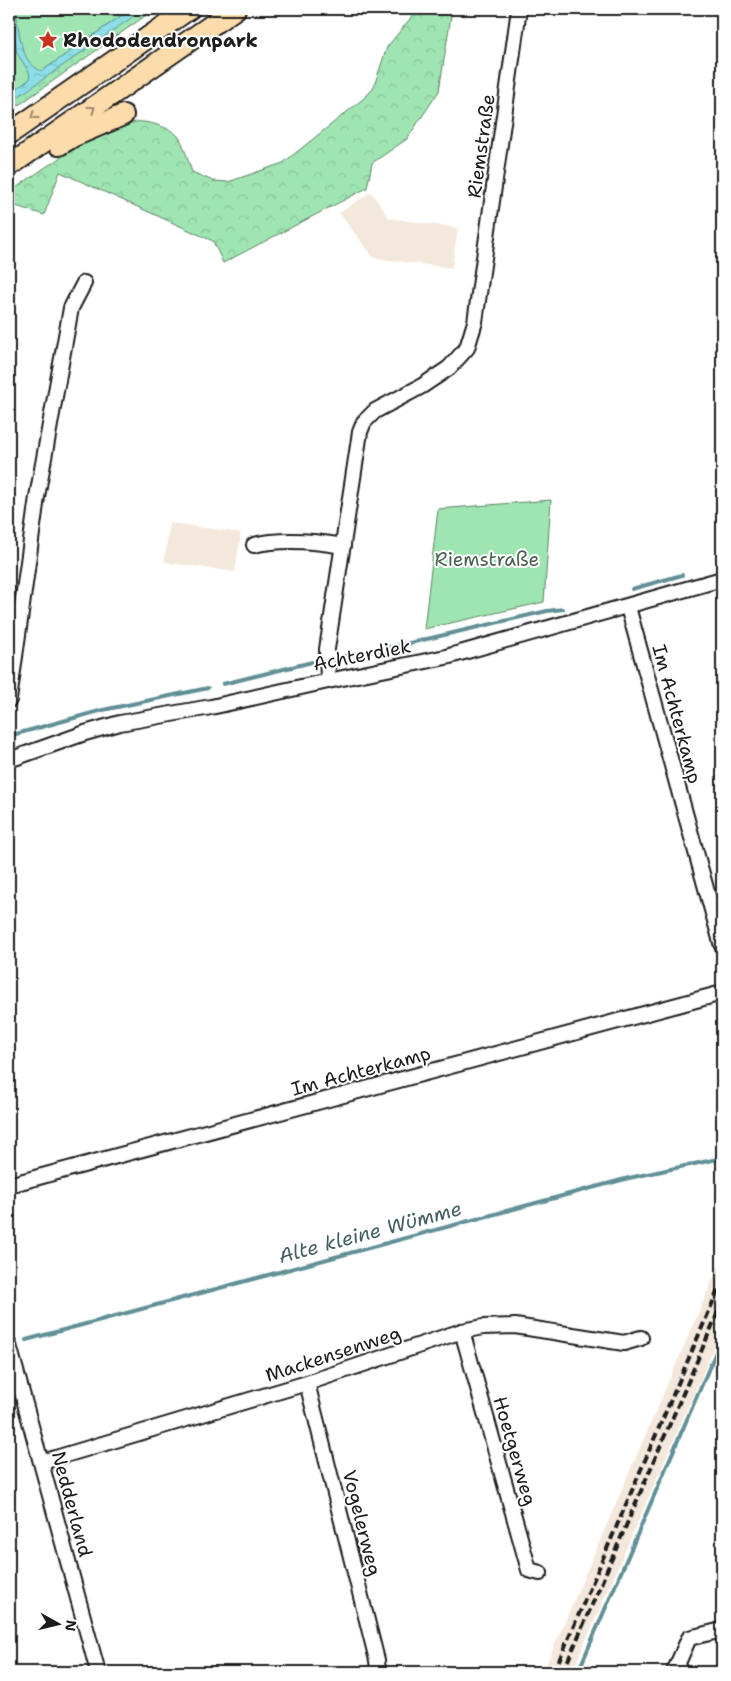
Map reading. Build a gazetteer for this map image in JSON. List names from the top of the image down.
{
  "streets": {
    "street": [
      "Riemstraße",
      "Achterdiek",
      "Im Achterkamp",
      "Mackensenweg",
      "Hoetgerweg",
      "Nedderland",
      "Vogelerweg"
    ]
  },
  "crossings": [
    ["Riemstraße", "Achterdiek"],
    ["Achterdiek", "Im Achterkamp"],
    ["Mackensenweg", "Hoetgerweg"],
    ["Mackensenweg", "Nedderland"],
    ["Mackensenweg", "Vogelerweg"]
  ],
  "water": ["Alte kleine Wümme"],
  "parks": ["Riemstraße"],
  "places": {
    "place": ["Rhododendronpark"]
  },
  "north": "right"
}
